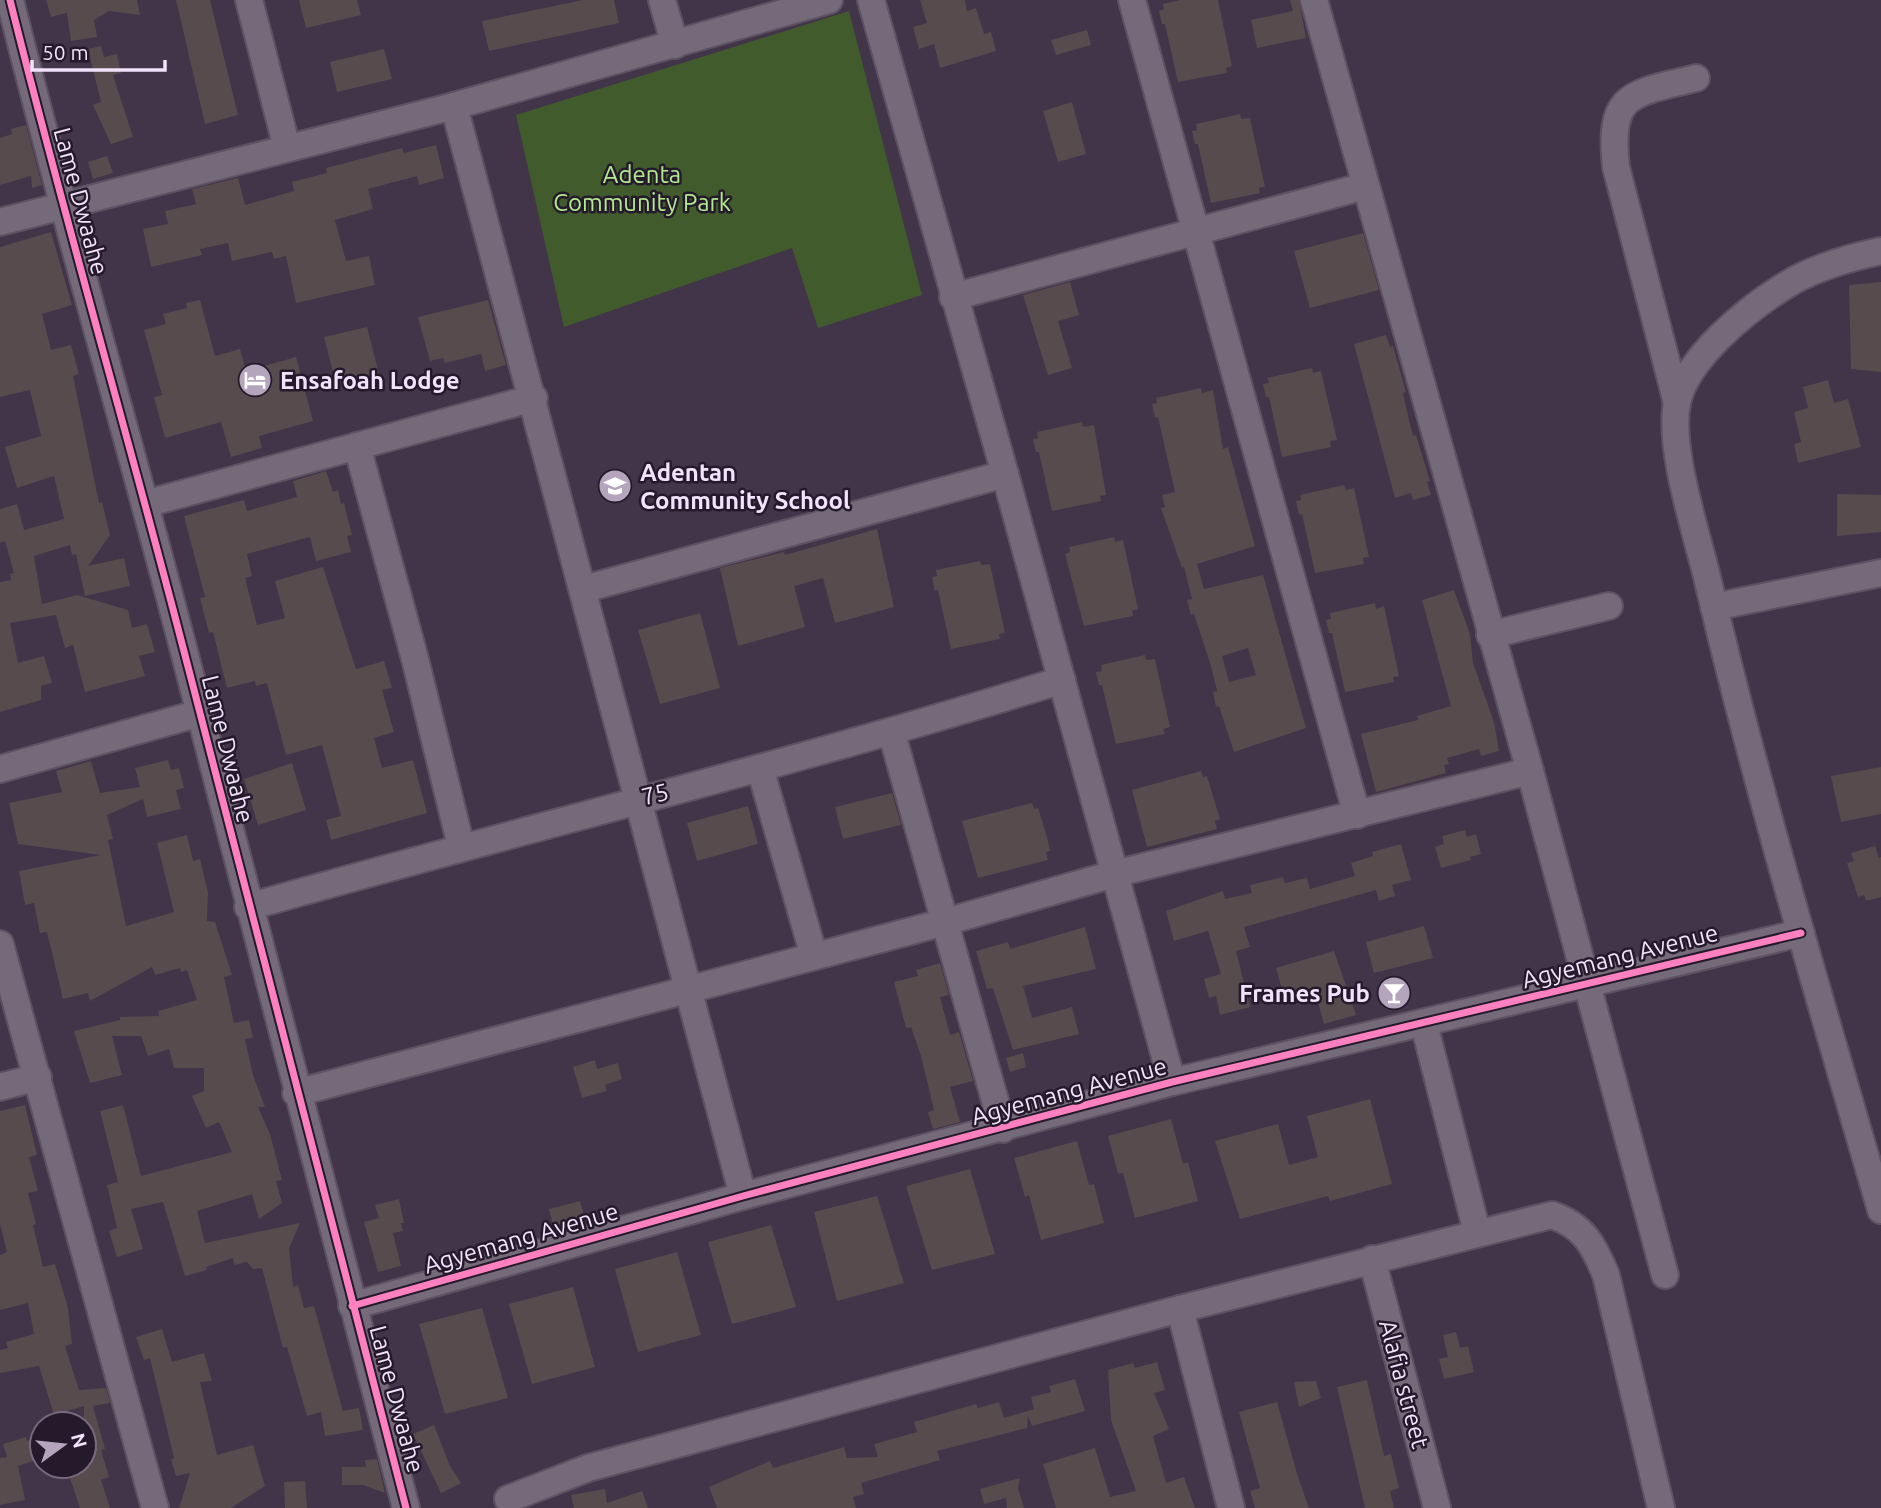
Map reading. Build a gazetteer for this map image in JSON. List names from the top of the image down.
{
  "streets": {
    "street": [
      "Lame Dwaahe",
      "75",
      "Agyemang Avenue",
      "Alafia street"
    ]
  },
  "crossings": [
    ["Lame Dwaahe", "75"],
    ["Lame Dwaahe", "Agyemang Avenue"]
  ],
  "parks": ["Adenta Community Park"],
  "places": {
    "hotel": ["Ensafoah Lodge"],
    "school or university": ["Adentan Community School"],
    "bar": ["Frames Pub"]
  },
  "scale_bar": "50 m",
  "north": "right"
}
